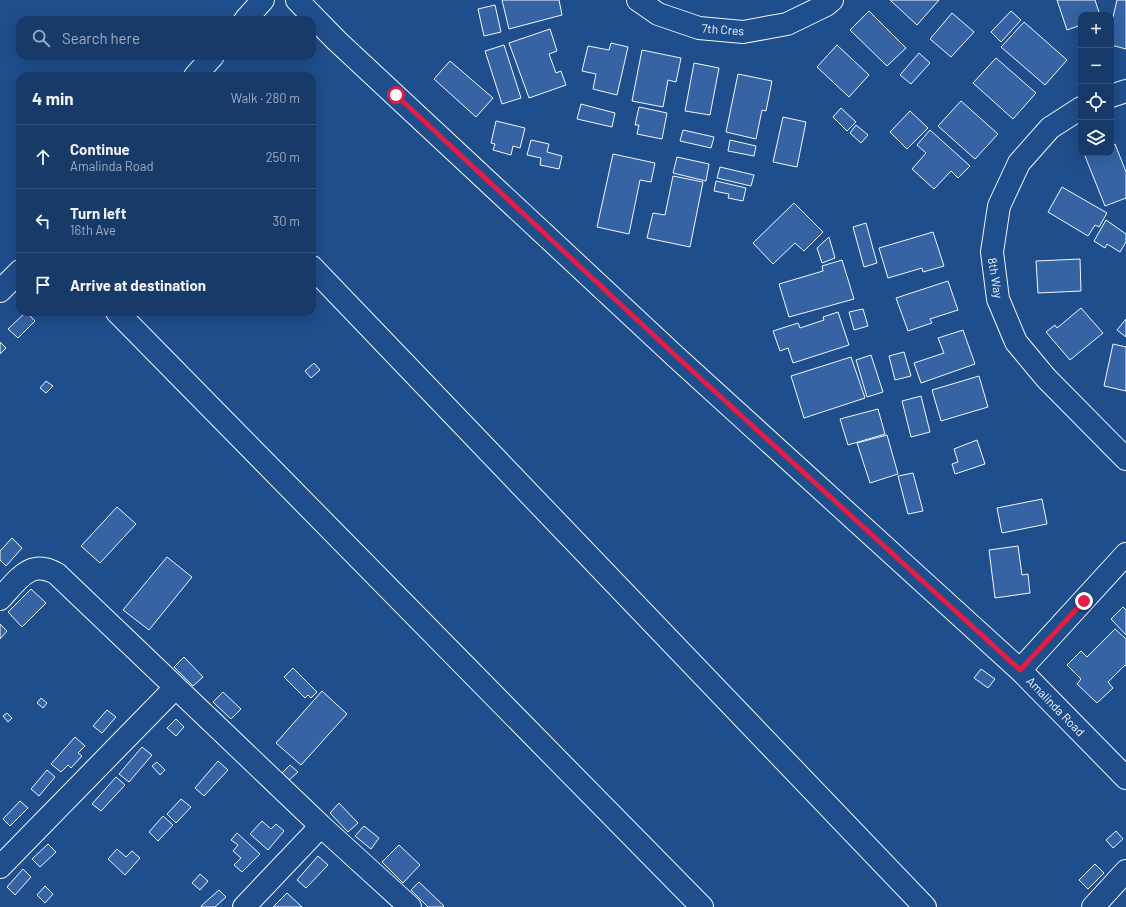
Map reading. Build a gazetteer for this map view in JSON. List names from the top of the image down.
{
  "streets": {
    "street": ["7th Cres", "8th Way", "Amalinda Road"]
  },
  "page": {
    "map_buttons": ["+", "−"],
    "search": "Search here",
    "heading": ["4 min", "Walk · 280 m"],
    "list": [
      ["Continue", "Amalinda Road", "250 m"],
      ["Turn left", "16th Ave", "30 m"],
      "Arrive at destination"
    ]
  }
}
